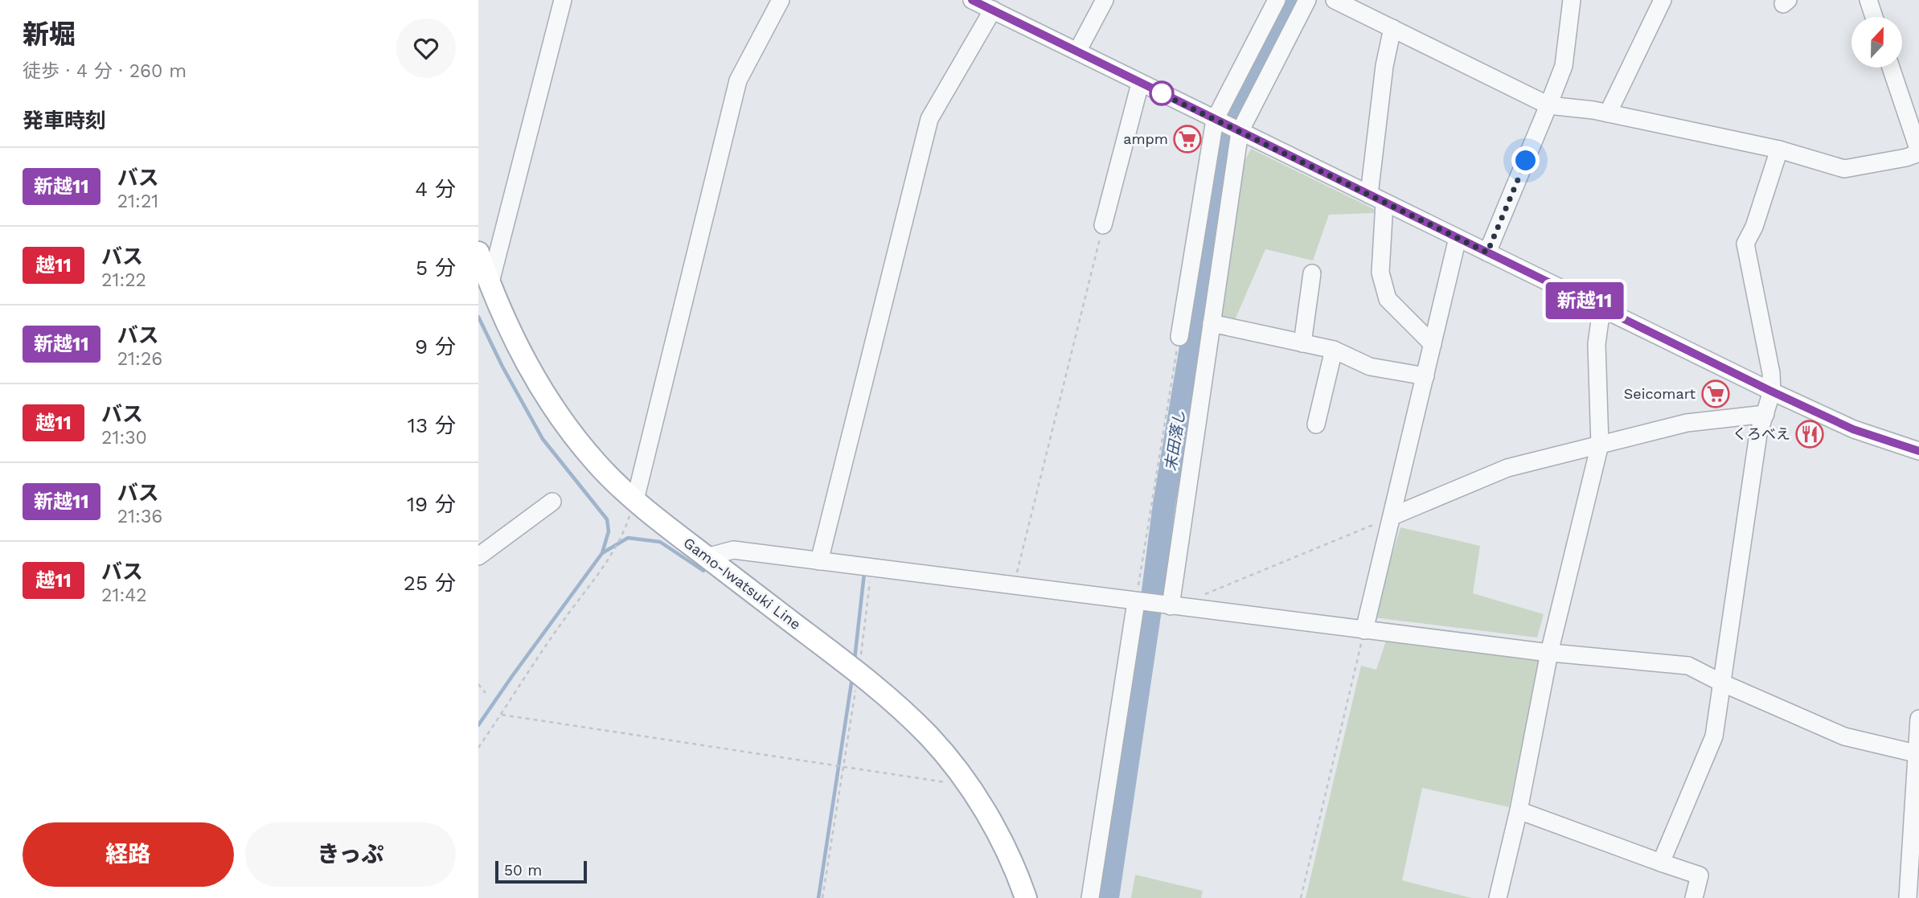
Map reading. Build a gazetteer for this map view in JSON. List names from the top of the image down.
{
  "streets": {
    "main road": ["Gamo-Iwatsuki Line"]
  },
  "water": ["末田落し"],
  "places": {
    "supermarket": ["ampm", "Seicomart"],
    "restaurant": ["くろべえ"]
  },
  "lines": ["bus line 新越11"],
  "scale_bar": "50 m",
  "north": "top",
  "page": {
    "heading": [
      ["新堀", "徒歩 · 4 分 · 260 m"],
      "発車時刻"
    ],
    "on_map": "新越11",
    "list": [
      {
        "mark": "新越11",
        "name": "バス",
        "note": "21:21",
        "value": "4 分"
      },
      {
        "mark": "越11",
        "name": "バス",
        "note": "21:22",
        "value": "5 分"
      },
      {
        "mark": "新越11",
        "name": "バス",
        "note": "21:26",
        "value": "9 分"
      },
      {
        "mark": "越11",
        "name": "バス",
        "note": "21:30",
        "value": "13 分"
      },
      {
        "mark": "新越11",
        "name": "バス",
        "note": "21:36",
        "value": "19 分"
      },
      {
        "mark": "越11",
        "name": "バス",
        "note": "21:42",
        "value": "25 分"
      }
    ],
    "buttons": ["経路", "きっぷ"],
    "scale": "50 m"
  }
}
